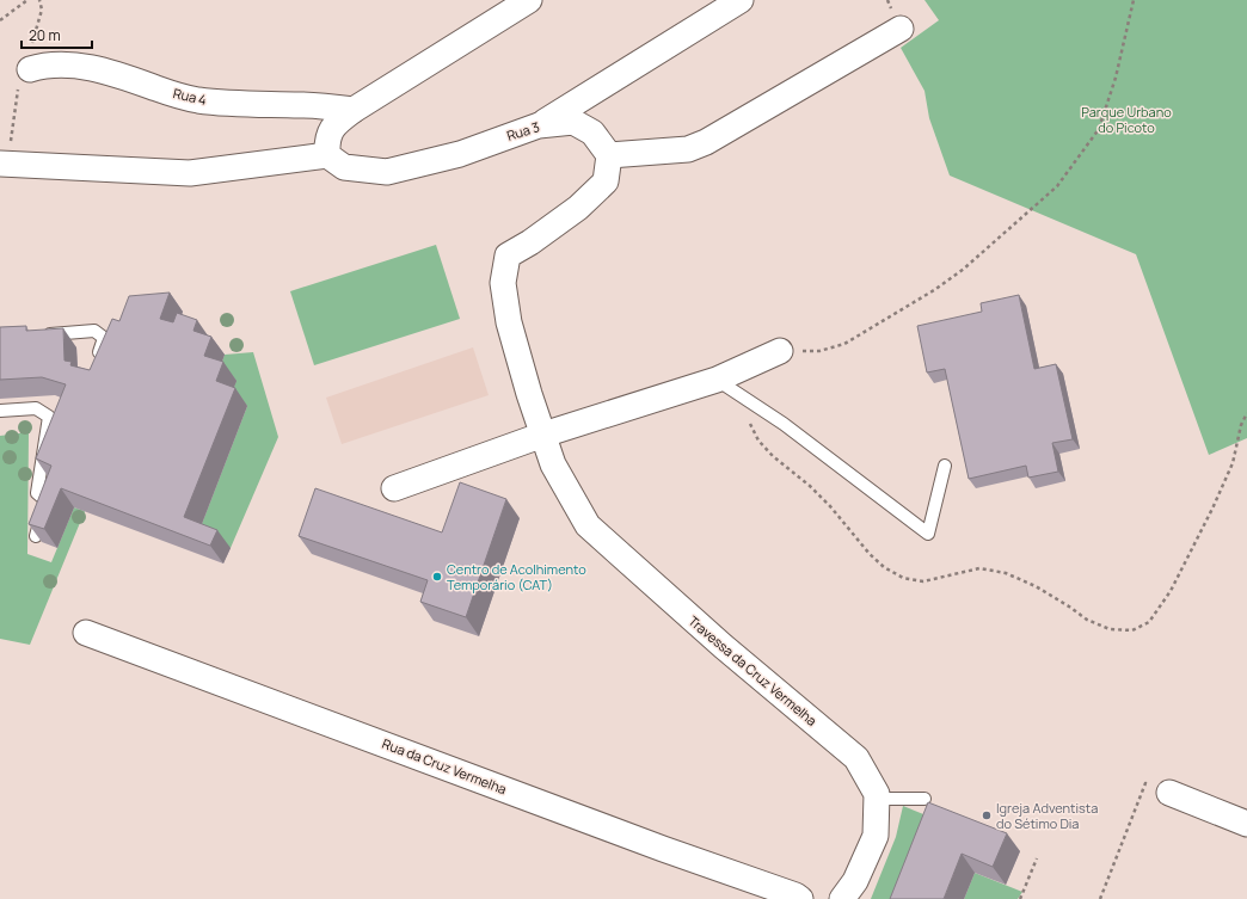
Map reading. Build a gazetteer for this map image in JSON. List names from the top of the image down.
{
  "streets": {
    "street": [
      "Rua 4",
      "Rua 3",
      "Travessa da Cruz Vermelha",
      "Rua da Cruz Vermelha"
    ]
  },
  "parks": ["Parque Urbano do Picoto"],
  "places": ["Centro de Acolhimento Temporário (CAT)", "Igreja Adventista do Sétimo Dia"],
  "scale_bar": "20 m"
}
